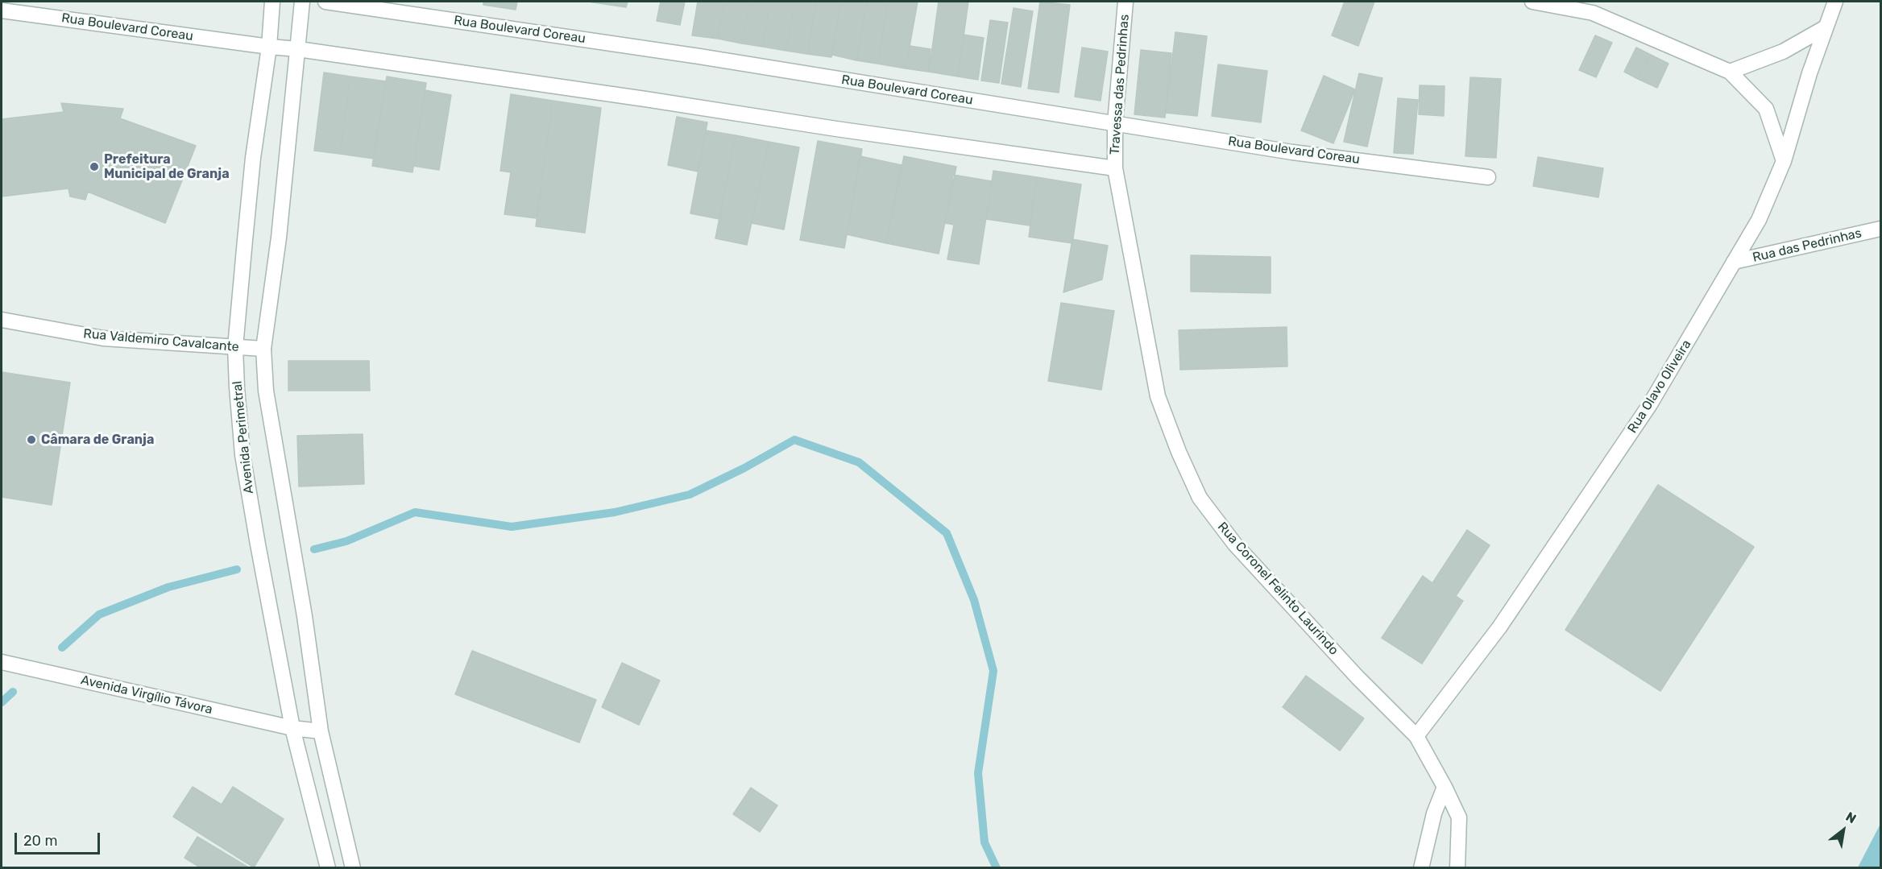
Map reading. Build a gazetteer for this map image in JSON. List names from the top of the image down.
{
  "streets": {
    "street": [
      "Rua Boulevard Coreau",
      "Travessa das Pedrinhas",
      "Rua das Pedrinhas",
      "Rua Valdemiro Cavalcante",
      "Rua Olavo Oliveira",
      "Avenida Perimetral",
      "Rua Coronel Felinto Laurindo",
      "Avenida Virgílio Távora"
    ]
  },
  "crossings": [
    ["Rua Boulevard Coreau", "Travessa das Pedrinhas"],
    ["Rua Boulevard Coreau", "Avenida Perimetral"],
    ["Rua Boulevard Coreau", "Rua Coronel Felinto Laurindo"],
    ["Travessa das Pedrinhas", "Rua Coronel Felinto Laurindo"],
    ["Rua das Pedrinhas", "Rua Olavo Oliveira"],
    ["Rua Valdemiro Cavalcante", "Avenida Perimetral"],
    ["Rua Olavo Oliveira", "Rua Coronel Felinto Laurindo"],
    ["Avenida Perimetral", "Avenida Virgílio Távora"]
  ],
  "places": ["Prefeitura Municipal de Granja", "Câmara de Granja"],
  "scale_bar": "20 m",
  "north": "top right"
}
